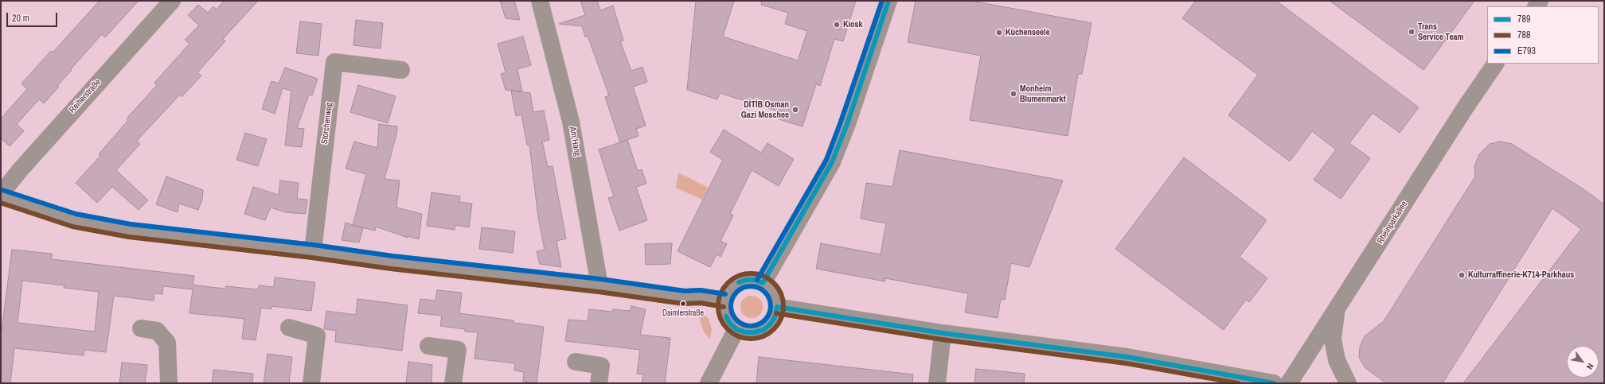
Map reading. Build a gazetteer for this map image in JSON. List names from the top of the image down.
{
  "streets": {
    "street": [
      "Reiherstraße",
      "Storchenweg",
      "Am Hang",
      "Rheinparkallee"
    ]
  },
  "places": [
    "Kiosk",
    "Trans Service Team",
    "Küchenseele",
    "Monheim Blumenmarkt",
    "DİTİB Osman Gazi Moschee",
    "Kulturraffinerie-K714-Parkhaus",
    "Daimlerstraße"
  ],
  "lines": ["transit line 789", "transit line E793", "transit line 788"],
  "legend": ["789", "788", "E793"],
  "scale_bar": "20 m",
  "north": "bottom right"
}
